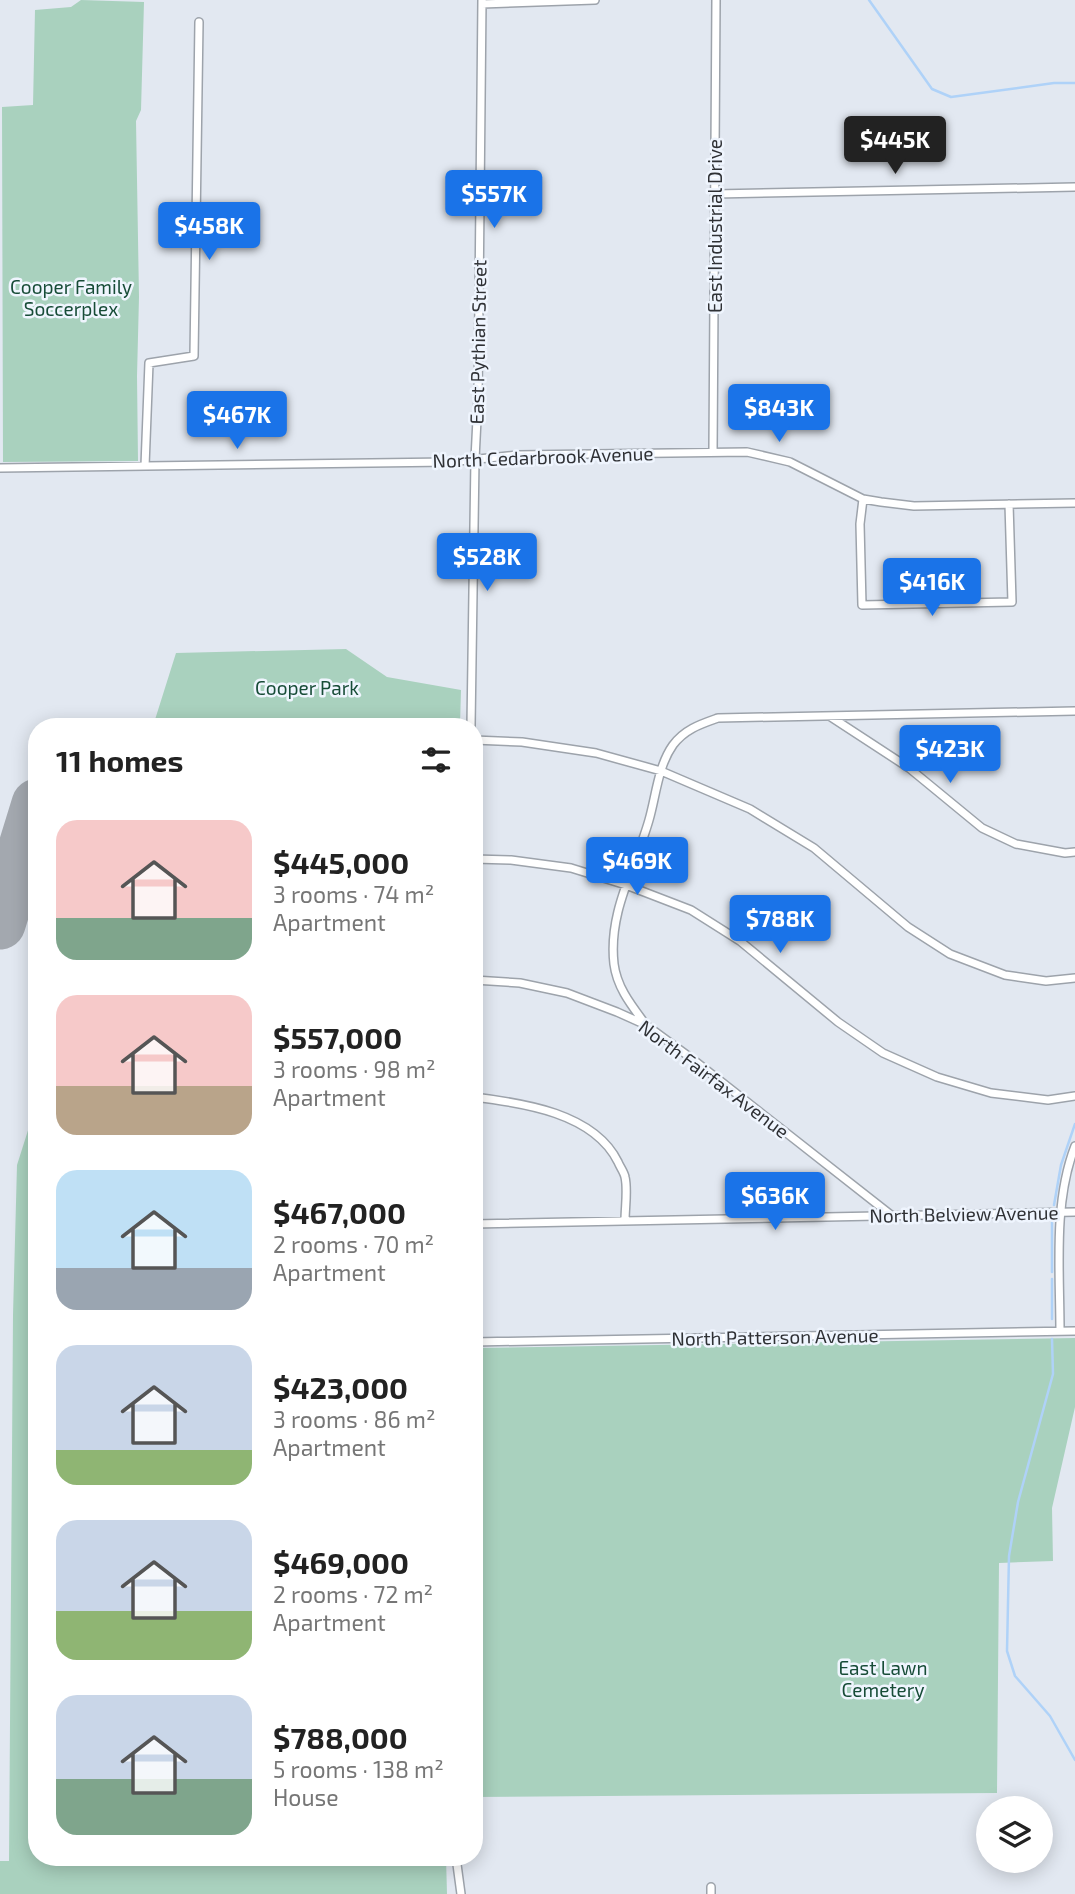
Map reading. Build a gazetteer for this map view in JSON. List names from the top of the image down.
{
  "streets": {
    "street": [
      "East Industrial Drive",
      "East Pythian Street",
      "North Cedarbrook Avenue",
      "North Fairfax Avenue",
      "North Belview Avenue",
      "North Patterson Avenue"
    ]
  },
  "crossings": [
    ["East Industrial Drive", "North Cedarbrook Avenue"],
    ["East Pythian Street", "North Cedarbrook Avenue"],
    ["North Fairfax Avenue", "North Belview Avenue"]
  ],
  "parks": ["Cooper Family Soccerplex", "Cooper Park", "East Lawn Cemetery"],
  "page": {
    "price": [
      "$445K",
      "$557K",
      "$458K",
      "$843K",
      "$467K",
      "$528K",
      "$416K",
      "$423K",
      "$469K",
      "$788K",
      "$636K"
    ],
    "heading": "11 homes",
    "list": [
      {
        "name": "$445,000",
        "note": "3 rooms · 74 m² · Apartment"
      },
      {
        "name": "$557,000",
        "note": "3 rooms · 98 m² · Apartment"
      },
      {
        "name": "$467,000",
        "note": "2 rooms · 70 m² · Apartment"
      },
      {
        "name": "$423,000",
        "note": "3 rooms · 86 m² · Apartment"
      },
      {
        "name": "$469,000",
        "note": "2 rooms · 72 m² · Apartment"
      },
      {
        "name": "$788,000",
        "note": "5 rooms · 138 m² · House"
      }
    ]
  }
}
